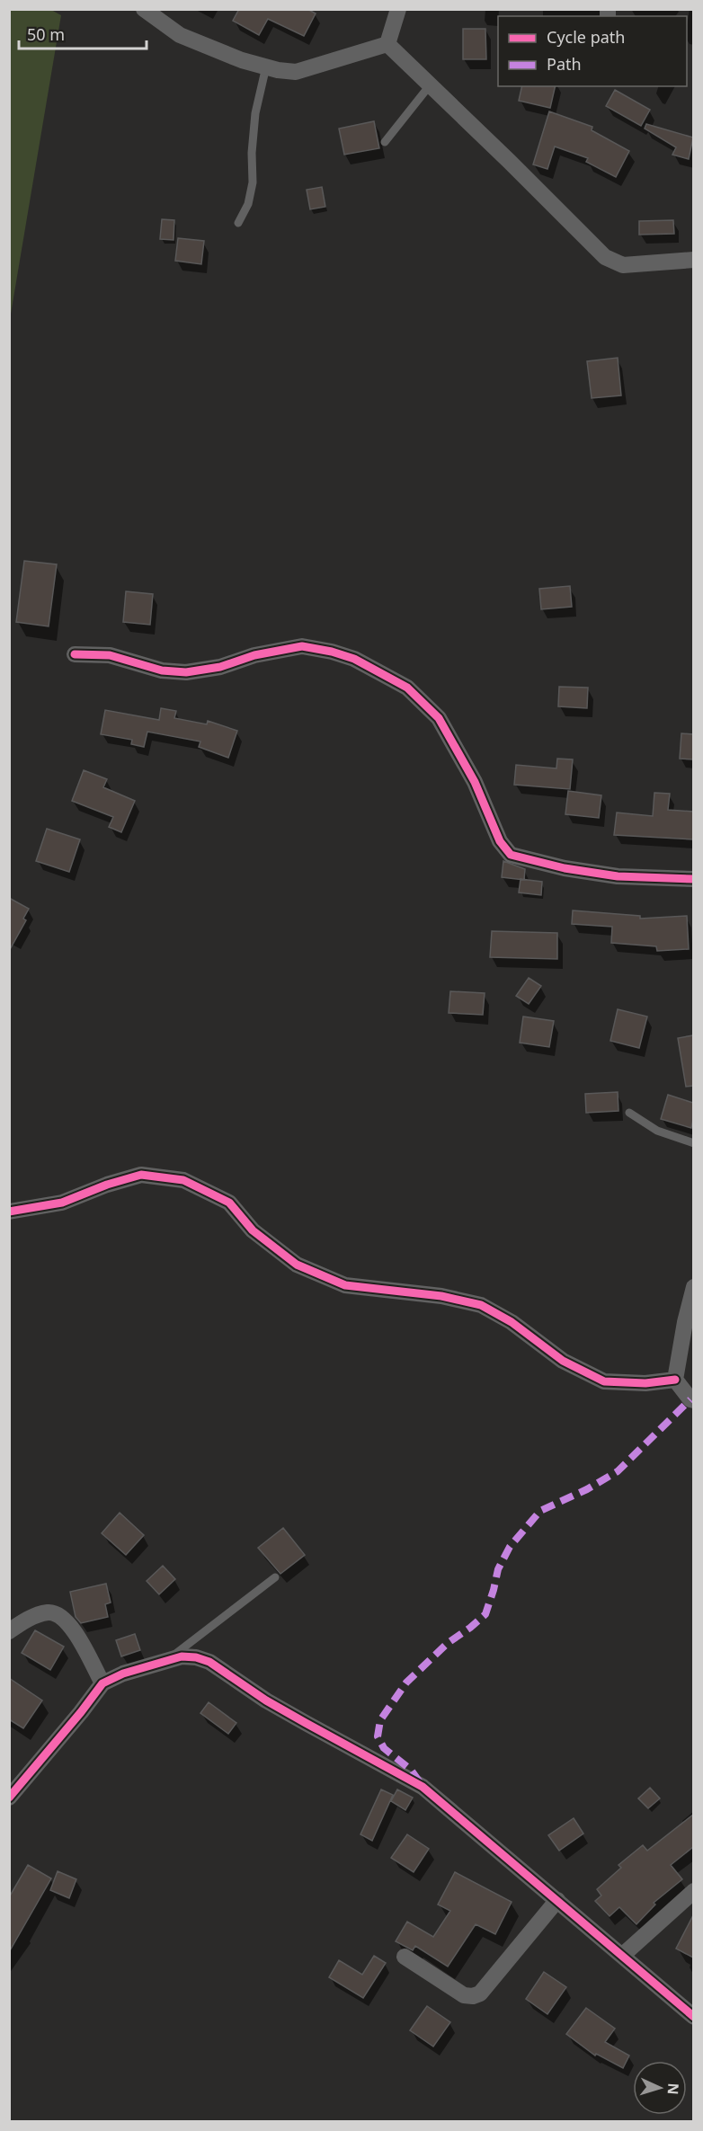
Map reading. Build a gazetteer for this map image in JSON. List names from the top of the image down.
{
  "legend": ["Cycle path", "Path"],
  "scale_bar": "50 m",
  "north": "right"
}
